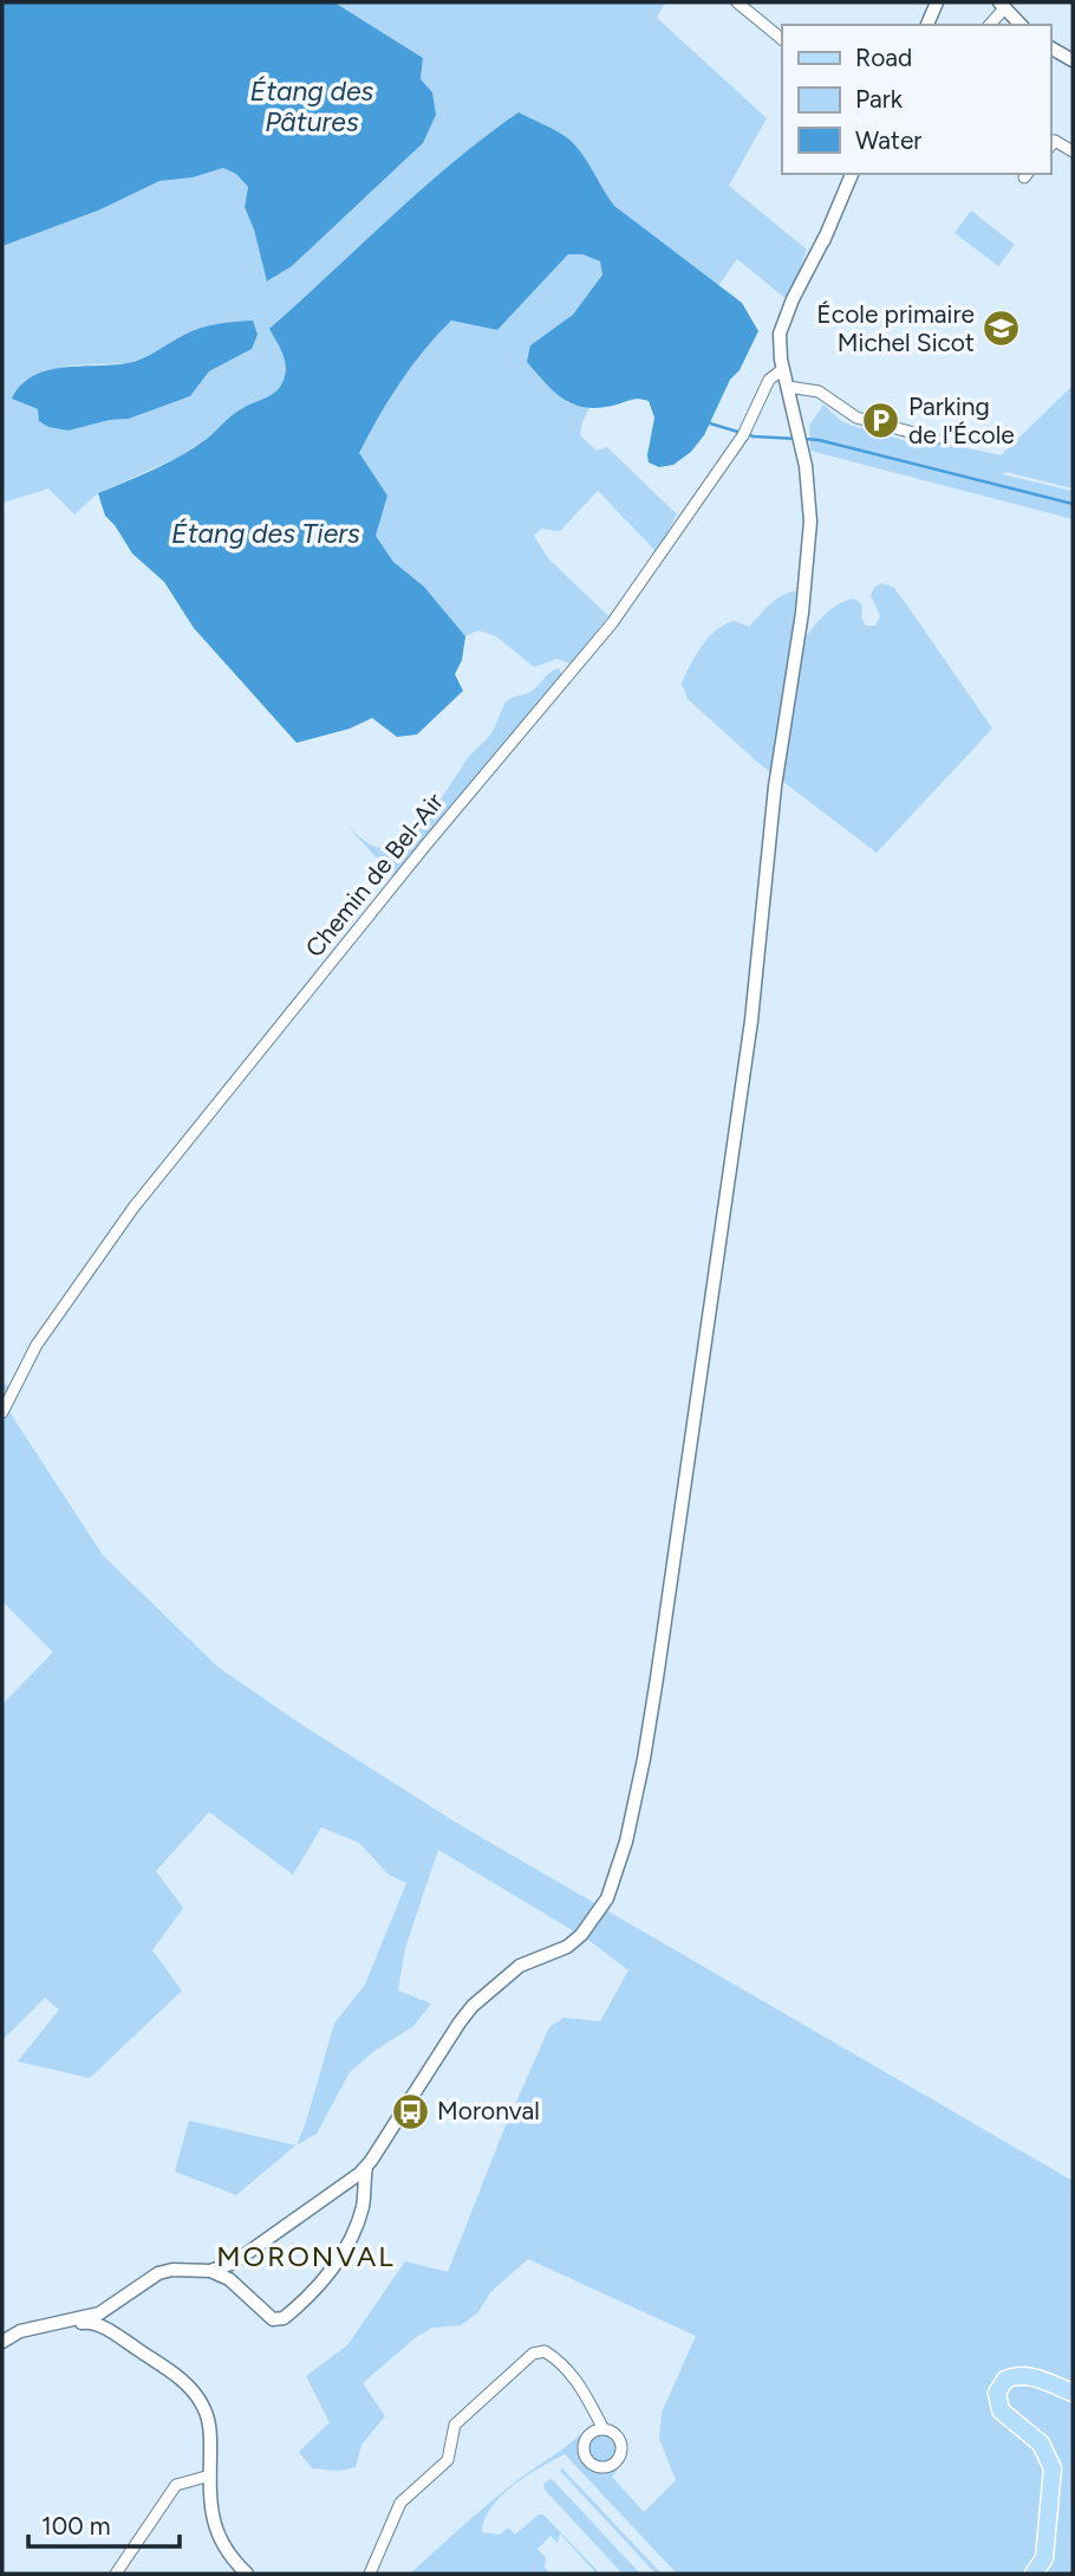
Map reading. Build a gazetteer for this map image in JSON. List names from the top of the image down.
{
  "streets": {
    "street": ["Chemin de Bel-Air"]
  },
  "districts": ["MORONVAL"],
  "water": ["Étang des Pâtures", "Étang des Tiers"],
  "places": {
    "school or university": ["École primaire Michel Sicot"],
    "parking": ["Parking de l'École"],
    "bus stop": ["Moronval"]
  },
  "legend": ["Road", "Park", "Water"],
  "scale_bar": "100 m"
}
